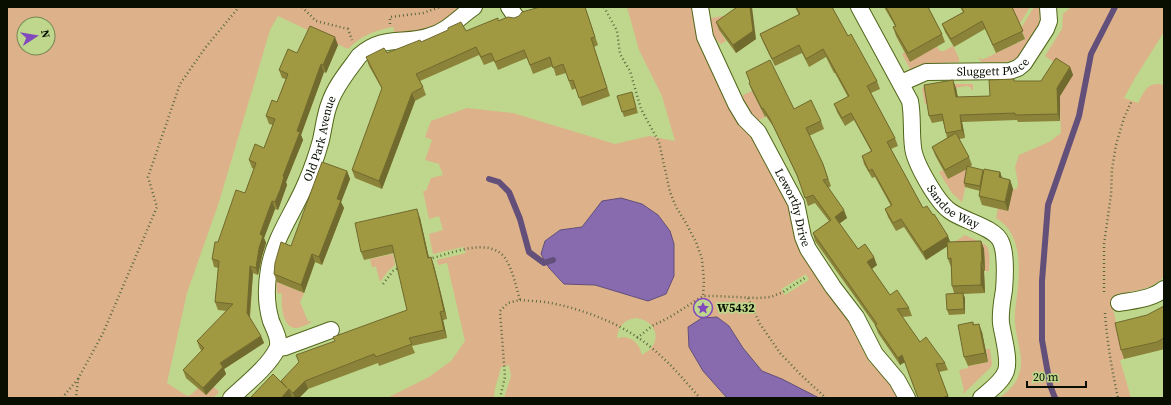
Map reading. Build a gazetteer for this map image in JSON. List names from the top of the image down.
{
  "streets": {
    "street": [
      "Sluggett Place",
      "Old Park Avenue",
      "Sandoe Way",
      "Leworthy Drive"
    ]
  },
  "crossings": [
    ["Sluggett Place", "Sandoe Way"]
  ],
  "places": {
    "place": ["W5432"]
  },
  "scale_bar": "20 m",
  "north": "right"
}
